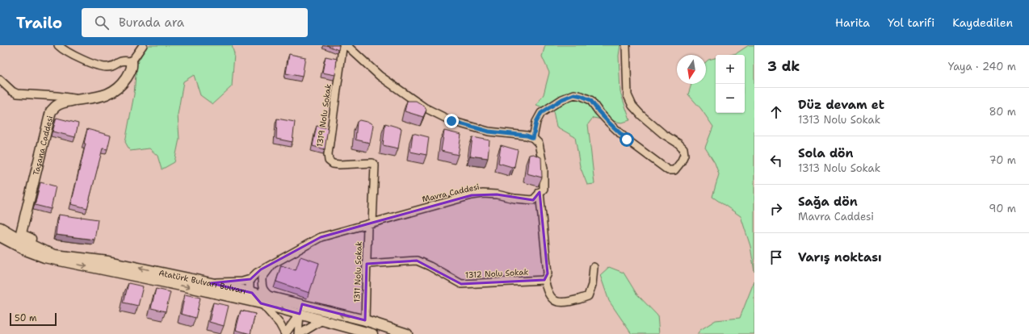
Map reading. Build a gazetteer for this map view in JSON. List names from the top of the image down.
{
  "streets": {
    "street": [
      "1319 Nolu Sokak",
      "Taşana Caddesi",
      "Mavra Caddesi",
      "1311 Nolu Sokak",
      "1312 Nolu Sokak",
      "Atatürk Bulvarı Bulvarı"
    ]
  },
  "crossings": [
    ["1319 Nolu Sokak", "Mavra Caddesi"],
    ["1319 Nolu Sokak", "1311 Nolu Sokak"],
    ["Taşana Caddesi", "Atatürk Bulvarı Bulvarı"],
    ["Mavra Caddesi", "1311 Nolu Sokak"],
    ["Mavra Caddesi", "Atatürk Bulvarı Bulvarı"],
    ["1311 Nolu Sokak", "1312 Nolu Sokak"],
    ["1311 Nolu Sokak", "Atatürk Bulvarı Bulvarı"]
  ],
  "scale_bar": "50 m",
  "north": "bottom",
  "page": {
    "header": "Trailo",
    "search": "Burada ara",
    "nav": ["Harita", "Yol tarifi", "Kaydedilen"],
    "heading": ["3 dk", "Yaya · 240 m"],
    "map_buttons": ["+", "−"],
    "list": [
      ["Düz devam et", "1313 Nolu Sokak", "80 m"],
      ["Sola dön", "1313 Nolu Sokak", "70 m"],
      ["Sağa dön", "Mavra Caddesi", "90 m"],
      "Varış noktası"
    ],
    "scale": "50 m"
  }
}
